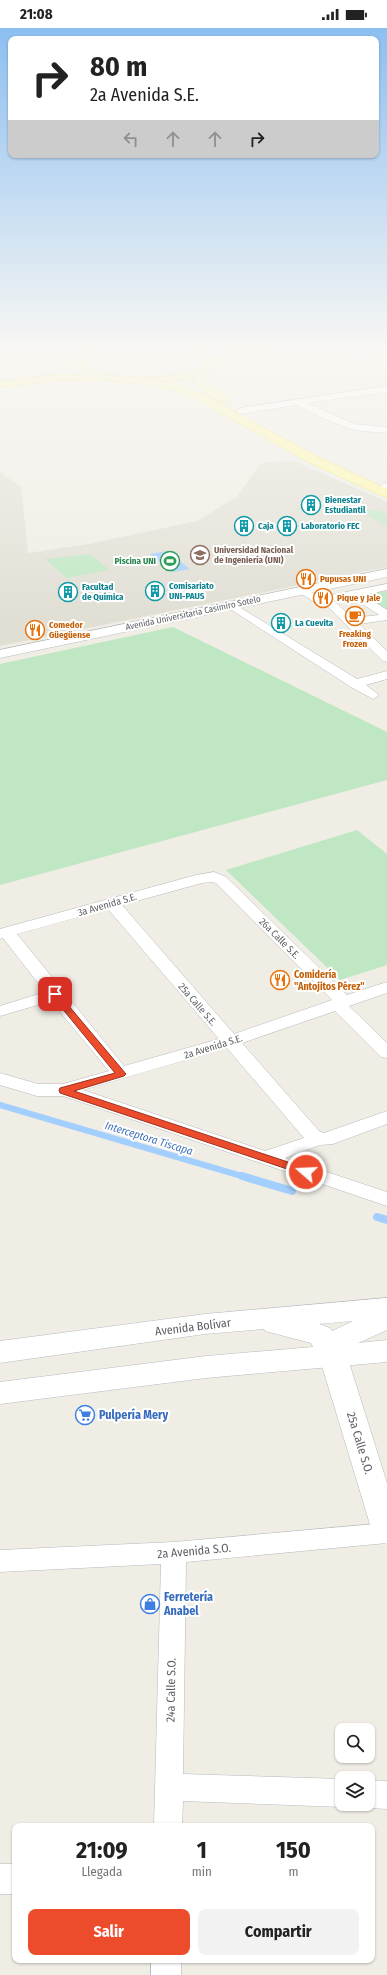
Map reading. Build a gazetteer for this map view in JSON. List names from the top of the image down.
{
  "streets": {
    "main road": ["Avenida Bolívar"],
    "street": [
      "Avenida Universitaria Casimiro Sotelo",
      "3a Avenida S.E.",
      "26a Calle S.E.",
      "25a Calle S.E.",
      "2a Avenida S.E.",
      "25a Calle S.O.",
      "2a Avenida S.O.",
      "24a Calle S.O."
    ]
  },
  "crossings": [
    ["3a Avenida S.E.", "26a Calle S.E."],
    ["3a Avenida S.E.", "25a Calle S.E."],
    ["26a Calle S.E.", "2a Avenida S.E."],
    ["25a Calle S.E.", "2a Avenida S.E."],
    ["25a Calle S.O.", "2a Avenida S.O."],
    ["2a Avenida S.O.", "24a Calle S.O."]
  ],
  "water": ["Interceptora Tiscapa"],
  "places": {
    "building": [
      "Bienestar Estudiantil",
      "Caja",
      "Laboratorio FEC",
      "Comisariato UNI-PAUS",
      "Facultad de Química",
      "La Cuevita"
    ],
    "school or university": ["Universidad Nacional de Ingeniería (UNI)"],
    "sports": ["Piscina UNI"],
    "restaurant": [
      "Pupusas UNI",
      "Pique y Jale",
      "Comedor Güegüense",
      "Comidería \"Antojitos Pérez\""
    ],
    "cafe": ["Freaking Frozen"],
    "supermarket": ["Pulpería Mery"],
    "shop": ["Ferretería Anabel"]
  },
  "page": {
    "status": "21:08",
    "turn": ["80 m", "2a Avenida S.E."],
    "eta": [
      "21:09",
      "Llegada",
      "1",
      "min",
      "150",
      "m"
    ],
    "buttons": ["Salir", "Compartir"]
  }
}
